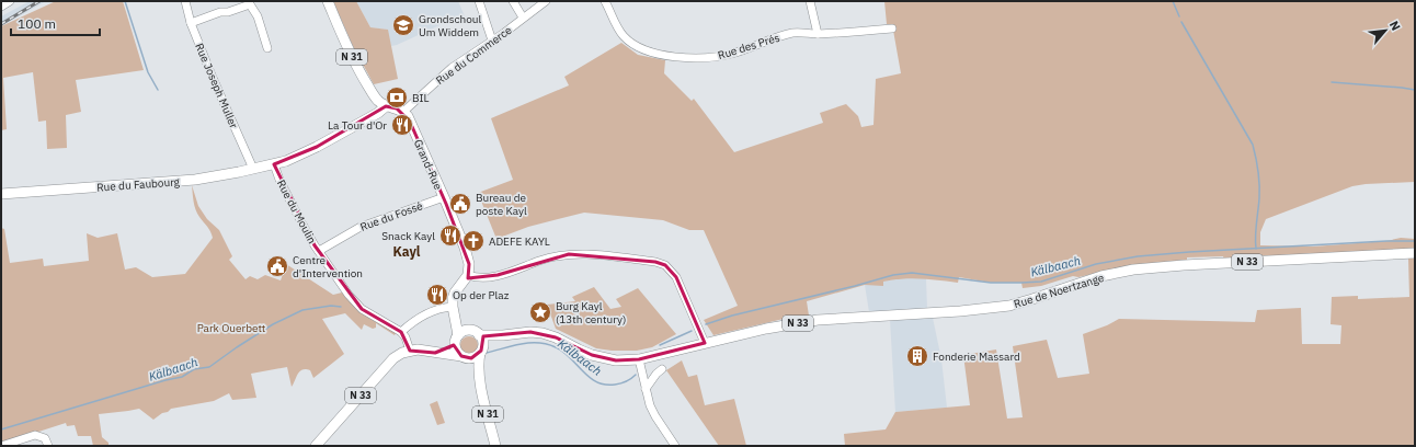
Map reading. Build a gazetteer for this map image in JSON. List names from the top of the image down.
{
  "streets": {
    "main road": [
      "N 31",
      "Grand-Rue",
      "Rue du Faubourg",
      "N 33",
      "Rue de Noertzange"
    ],
    "street": [
      "Rue des Prés",
      "Rue du Commerce",
      "Rue Joseph Muller",
      "Rue du Moulin",
      "Rue du Fossé"
    ]
  },
  "crossings": [
    ["Rue du Commerce", "Grand-Rue"],
    ["N 31", "N 33"],
    ["Rue Joseph Muller", "Rue du Faubourg"],
    ["Grand-Rue", "Rue du Fossé"],
    ["Rue du Faubourg", "Rue du Moulin"],
    ["Rue du Moulin", "Rue du Fossé"],
    ["N 33", "Rue de Noertzange"]
  ],
  "districts": ["Kayl"],
  "water": ["Kälbaach"],
  "parks": ["Park Ouerbett"],
  "places": {
    "school or university": ["Grondschoul Um Widdem"],
    "bank": ["BIL"],
    "restaurant": ["La Tour d'Or", "Snack Kayl", "Op der Plaz"],
    "public building": ["Bureau de poste Kayl", "Centre d'Intervention"],
    "church": ["ADEFE KAYL"],
    "place": ["Burg Kayl (13th century)"],
    "building": ["Fonderie Massard"]
  },
  "scale_bar": "100 m",
  "north": "top right"
}
